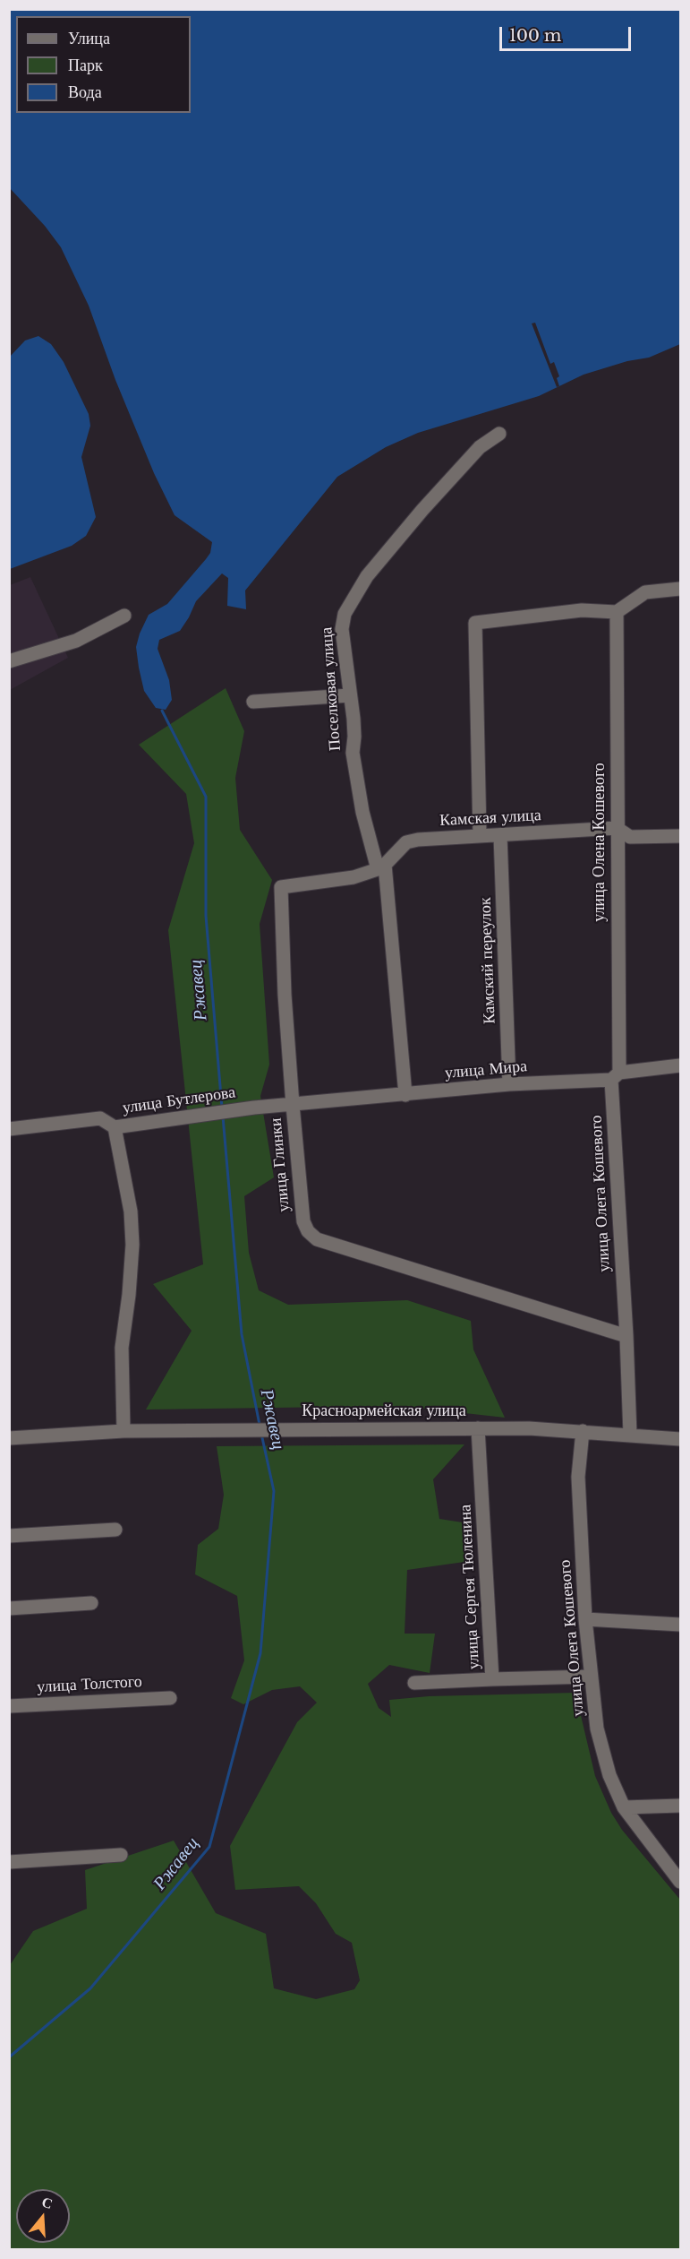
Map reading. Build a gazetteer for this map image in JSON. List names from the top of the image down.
{
  "streets": {
    "street": [
      "Поселковая улица",
      "Камская улица",
      "улица Олена Кошевого",
      "Камский переулок",
      "улица Мира",
      "улица Бутлерова",
      "улица Глинки",
      "улица Олега Кошевого",
      "Красноармейская улица",
      "улица Сергея Тюленина",
      "улица Толстого"
    ]
  },
  "crossings": [
    ["Поселковая улица", "Камская улица"],
    ["Поселковая улица", "улица Мира"],
    ["Поселковая улица", "улица Глинки"],
    ["Камская улица", "улица Олена Кошевого"],
    ["Камская улица", "Камский переулок"],
    ["Камская улица", "улица Глинки"],
    ["улица Олена Кошевого", "улица Мира"],
    ["улица Олена Кошевого", "улица Олега Кошевого"],
    ["Камский переулок", "улица Мира"],
    ["улица Мира", "улица Бутлерова"],
    ["улица Мира", "улица Глинки"],
    ["улица Мира", "улица Олега Кошевого"],
    ["улица Бутлерова", "улица Глинки"],
    ["улица Глинки", "улица Олега Кошевого"],
    ["улица Олега Кошевого", "Красноармейская улица"],
    ["улица Олега Кошевого", "улица Сергея Тюленина"],
    ["Красноармейская улица", "улица Сергея Тюленина"]
  ],
  "water": ["Ржавец"],
  "legend": ["Улица", "Парк", "Вода"],
  "scale_bar": "100 m",
  "north": "top"
}
